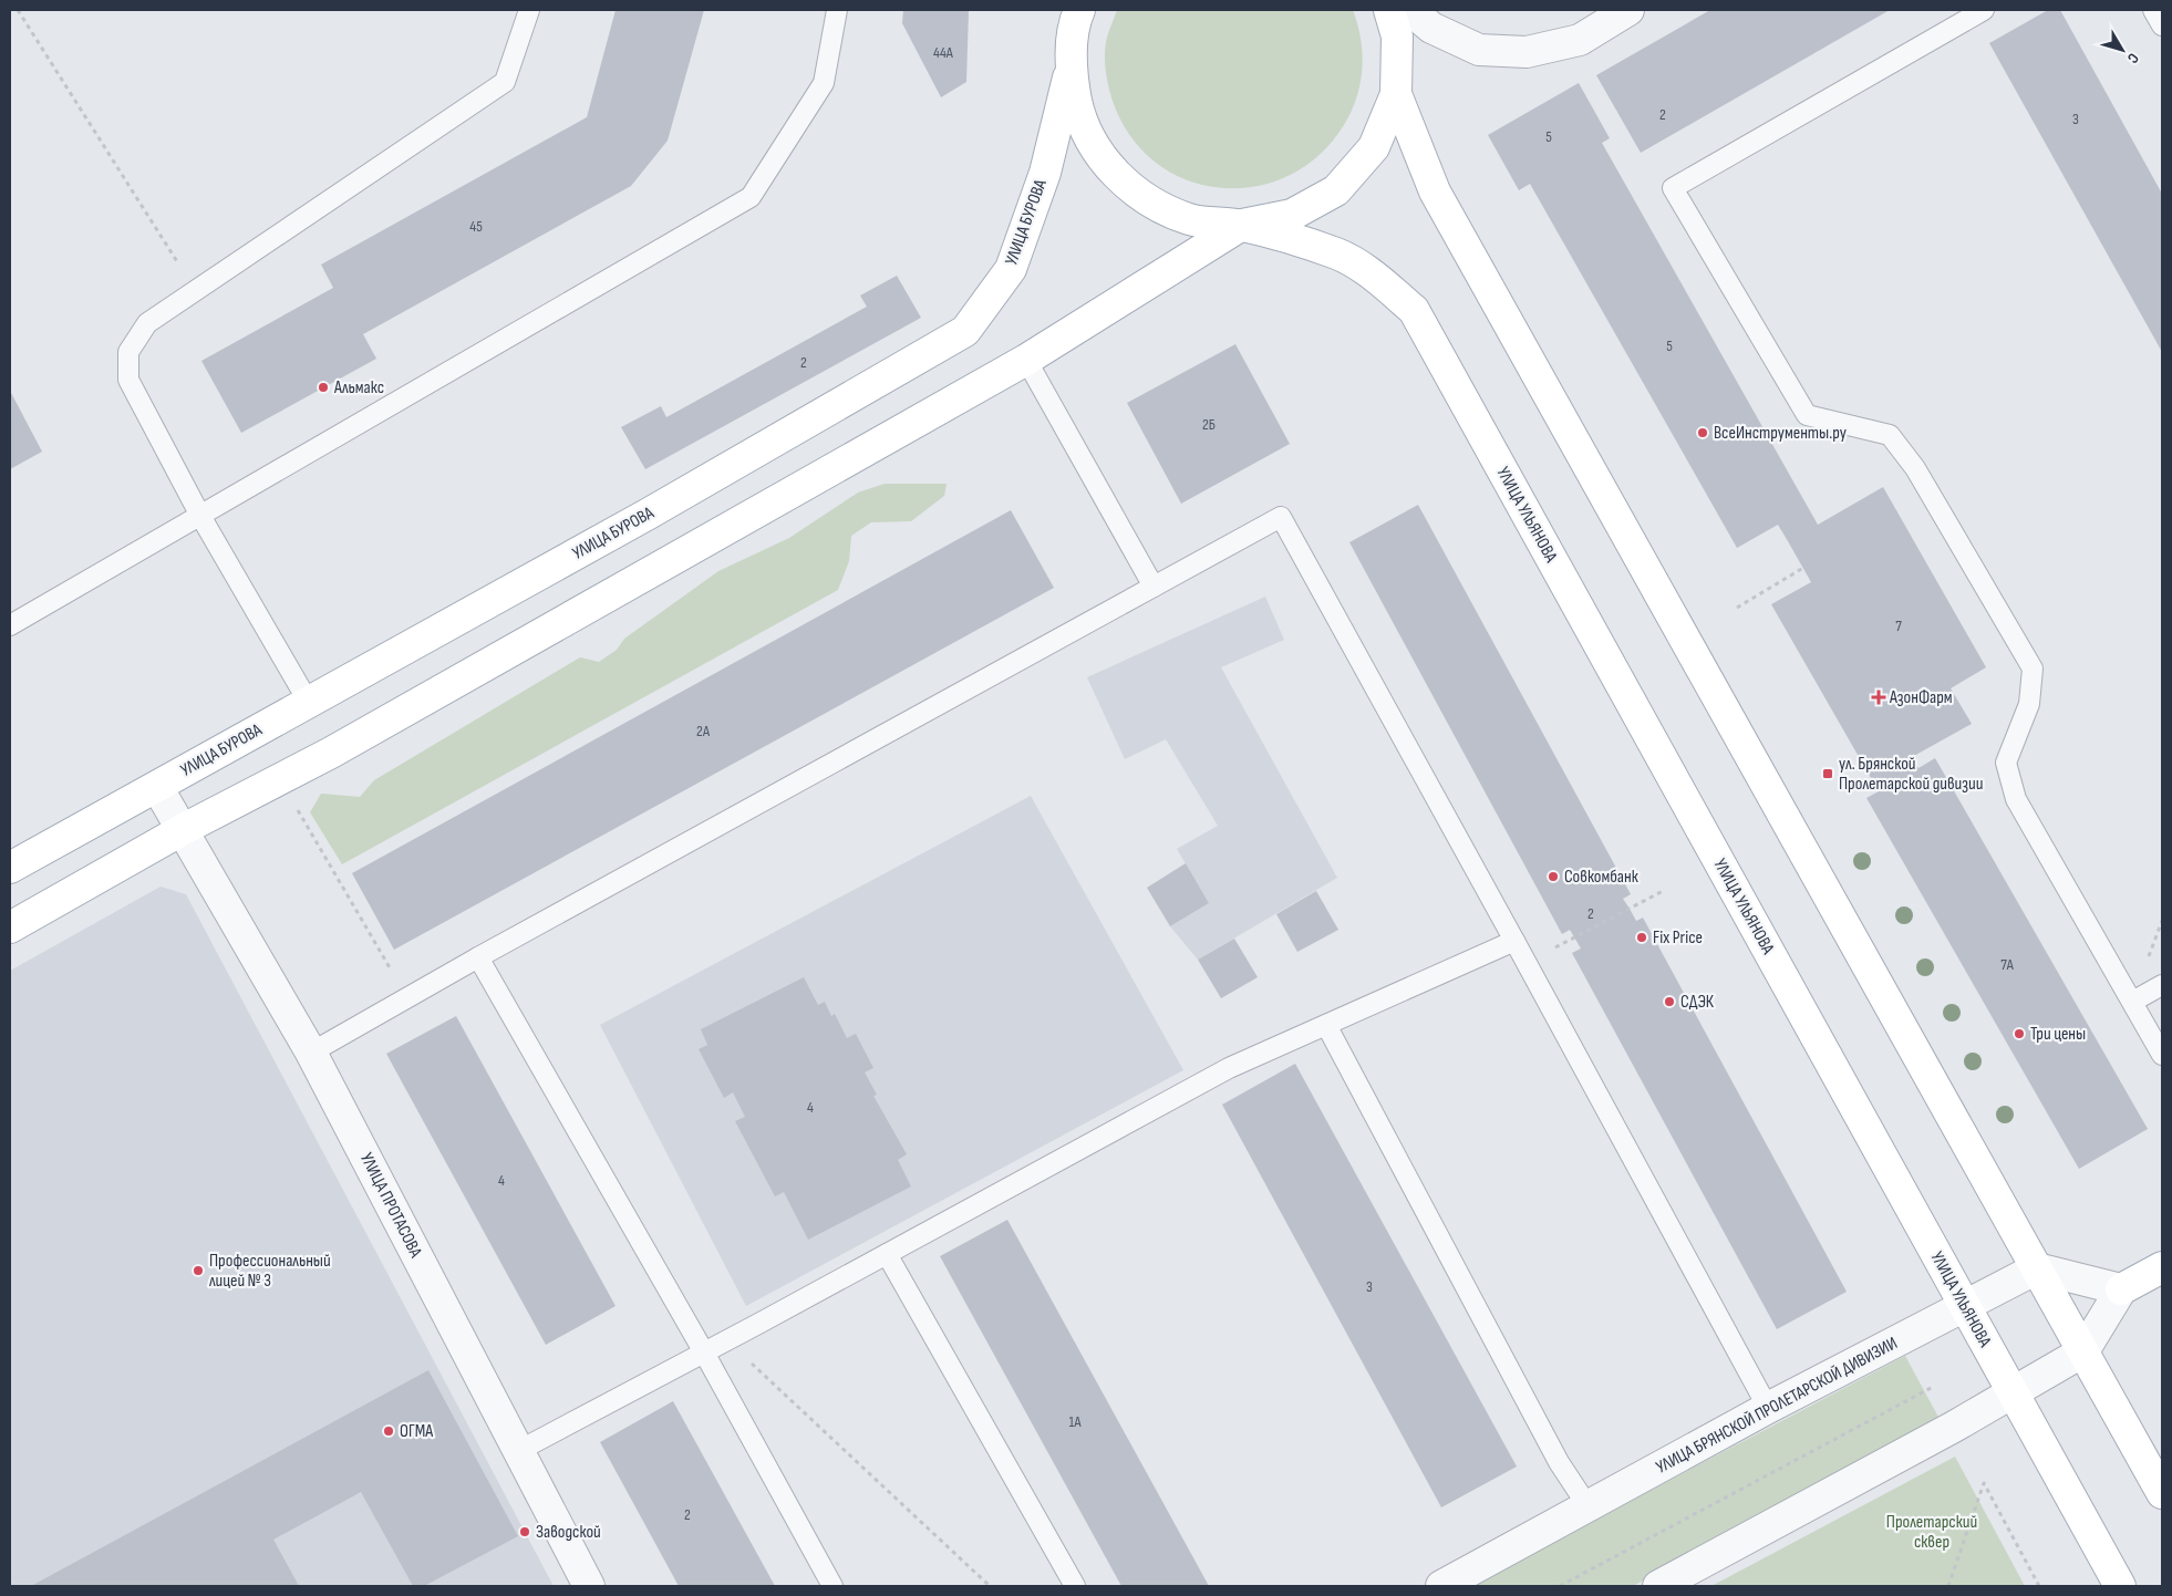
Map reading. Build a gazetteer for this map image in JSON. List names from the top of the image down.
{
  "streets": {
    "main road": ["УЛИЦА БУРОВА", "УЛИЦА УЛЬЯНОВА"],
    "street": ["УЛИЦА ПРОТАСОВА", "УЛИЦА БРЯНСКОЙ ПРОЛЕТАРСКОЙ ДИВИЗИИ"]
  },
  "crossings": [
    ["УЛИЦА БУРОВА", "УЛИЦА ПРОТАСОВА"],
    ["УЛИЦА УЛЬЯНОВА", "УЛИЦА БРЯНСКОЙ ПРОЛЕТАРСКОЙ ДИВИЗИИ"]
  ],
  "parks": ["Пролетарский сквер"],
  "places": {
    "other": [
      "Альмакс",
      "ВсеИнструменты.ру",
      "Совкомбанк",
      "Fix Price",
      "СДЭК",
      "Три цены",
      "Профессиональный лицей № 3",
      "ОГМА",
      "Заводской"
    ],
    "health": ["АзонФарм"],
    "transit": ["ул. Брянской Пролетарской дивизии"]
  },
  "house_numbers": [
    "44А",
    "2",
    "3",
    "5",
    "45",
    "5",
    "2",
    "2Б",
    "7",
    "2А",
    "2",
    "7А",
    "4",
    "4",
    "3",
    "1А",
    "2"
  ],
  "north": "bottom right"
}
